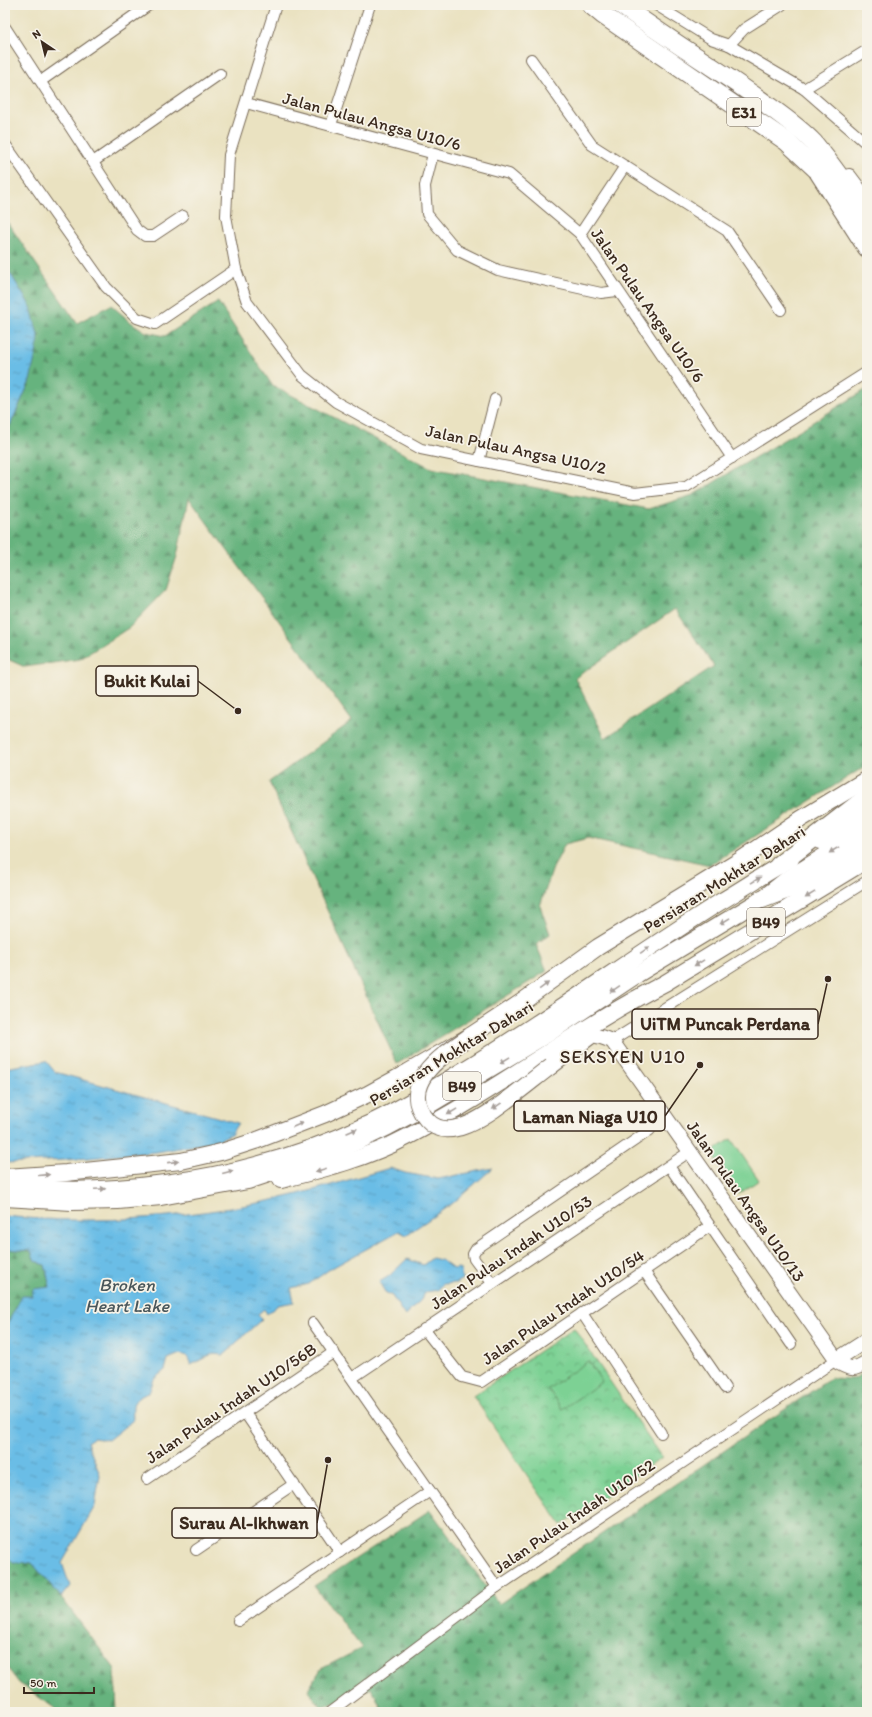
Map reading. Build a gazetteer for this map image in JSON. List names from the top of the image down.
{
  "streets": {
    "highway": ["E31"],
    "main road": ["Persiaran Mokhtar Dahari", "B49"],
    "street": [
      "Jalan Pulau Angsa U10/6",
      "Jalan Pulau Angsa U10/2",
      "Jalan Pulau Angsa U10/13",
      "Jalan Pulau Indah U10/53",
      "Jalan Pulau Indah U10/54",
      "Jalan Pulau Indah U10/56B",
      "Jalan Pulau Indah U10/52"
    ]
  },
  "crossings": [
    ["Jalan Pulau Angsa U10/6", "Jalan Pulau Angsa U10/2"],
    ["Persiaran Mokhtar Dahari", "B49"],
    ["Jalan Pulau Angsa U10/13", "Jalan Pulau Indah U10/53"],
    ["Jalan Pulau Angsa U10/13", "Jalan Pulau Indah U10/52"],
    ["Jalan Pulau Indah U10/53", "Jalan Pulau Indah U10/54"],
    ["Jalan Pulau Indah U10/53", "Jalan Pulau Indah U10/52"],
    ["Jalan Pulau Indah U10/56B", "Jalan Pulau Indah U10/52"]
  ],
  "districts": ["SEKSYEN U10"],
  "water": ["Broken Heart Lake"],
  "places": [
    "Bukit Kulai",
    "UiTM Puncak Perdana",
    "Laman Niaga U10",
    "Surau Al-Ikhwan"
  ],
  "scale_bar": "50 m",
  "north": "top left"
}
